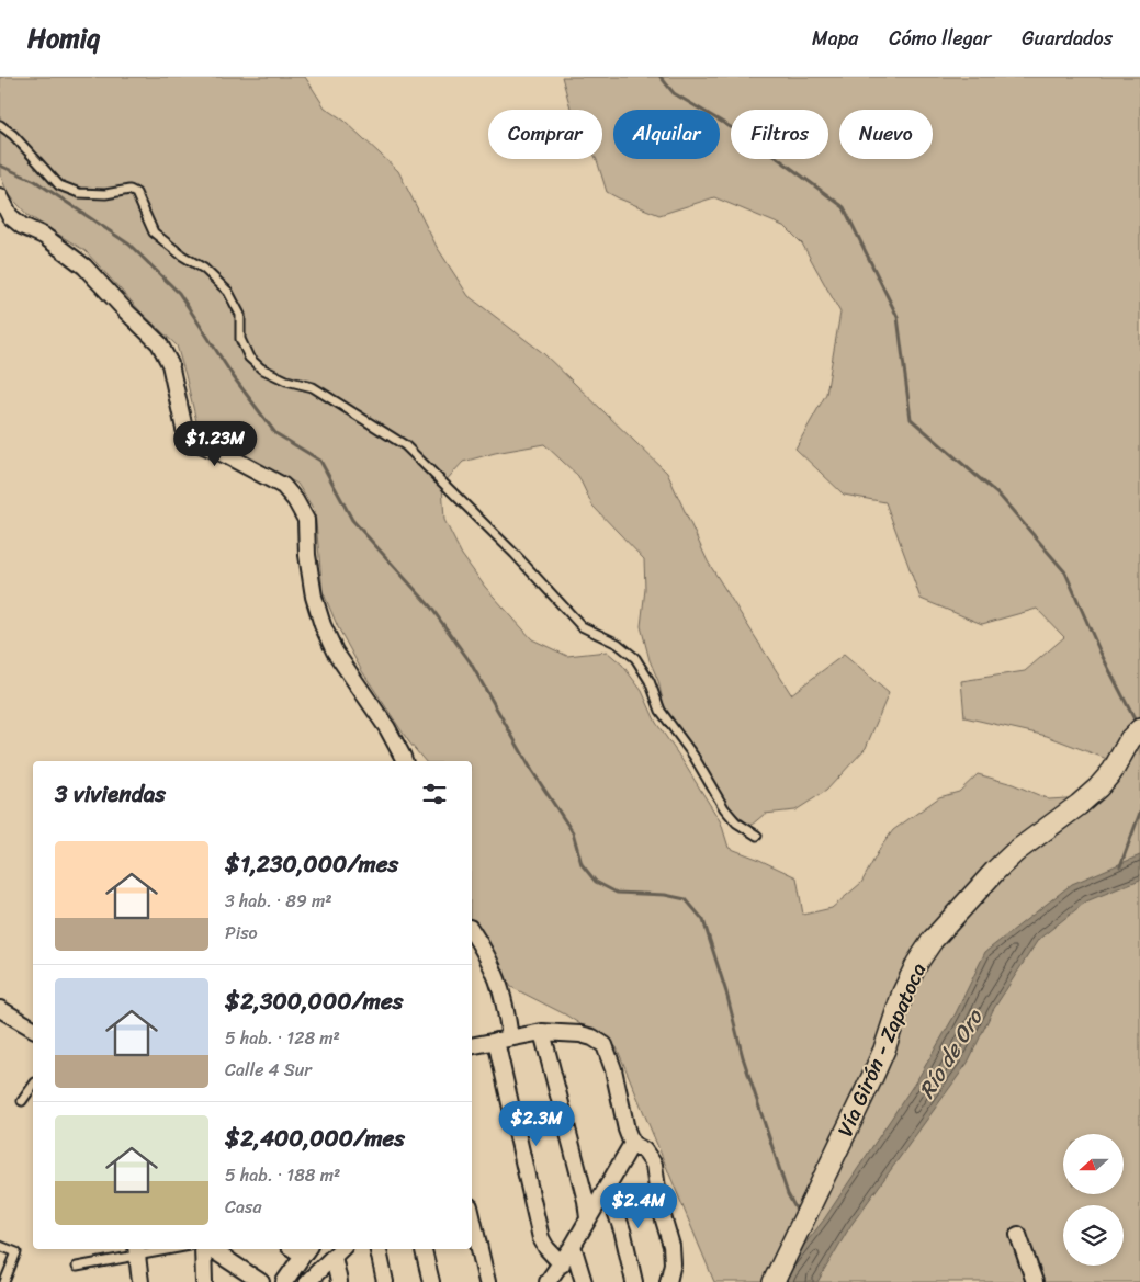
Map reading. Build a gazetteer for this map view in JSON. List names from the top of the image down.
{
  "streets": {
    "main road": ["Vía Girón - Zapatoca"]
  },
  "water": ["Río de Oro"],
  "north": "left",
  "page": {
    "header": "Homiq",
    "nav": ["Mapa", "Cómo llegar", "Guardados"],
    "chip": [
      "Comprar",
      "Alquilar",
      "Filtros",
      "Nuevo"
    ],
    "price": ["$1.23M", "$2.3M", "$2.4M"],
    "heading": "3 viviendas",
    "list": [
      {
        "name": "$1,230,000/mes",
        "note": "3 hab. · 89 m² · Piso"
      },
      {
        "name": "$2,300,000/mes",
        "note": "5 hab. · 128 m² · Calle 4 Sur"
      },
      {
        "name": "$2,400,000/mes",
        "note": "5 hab. · 188 m² · Casa"
      }
    ]
  }
}
